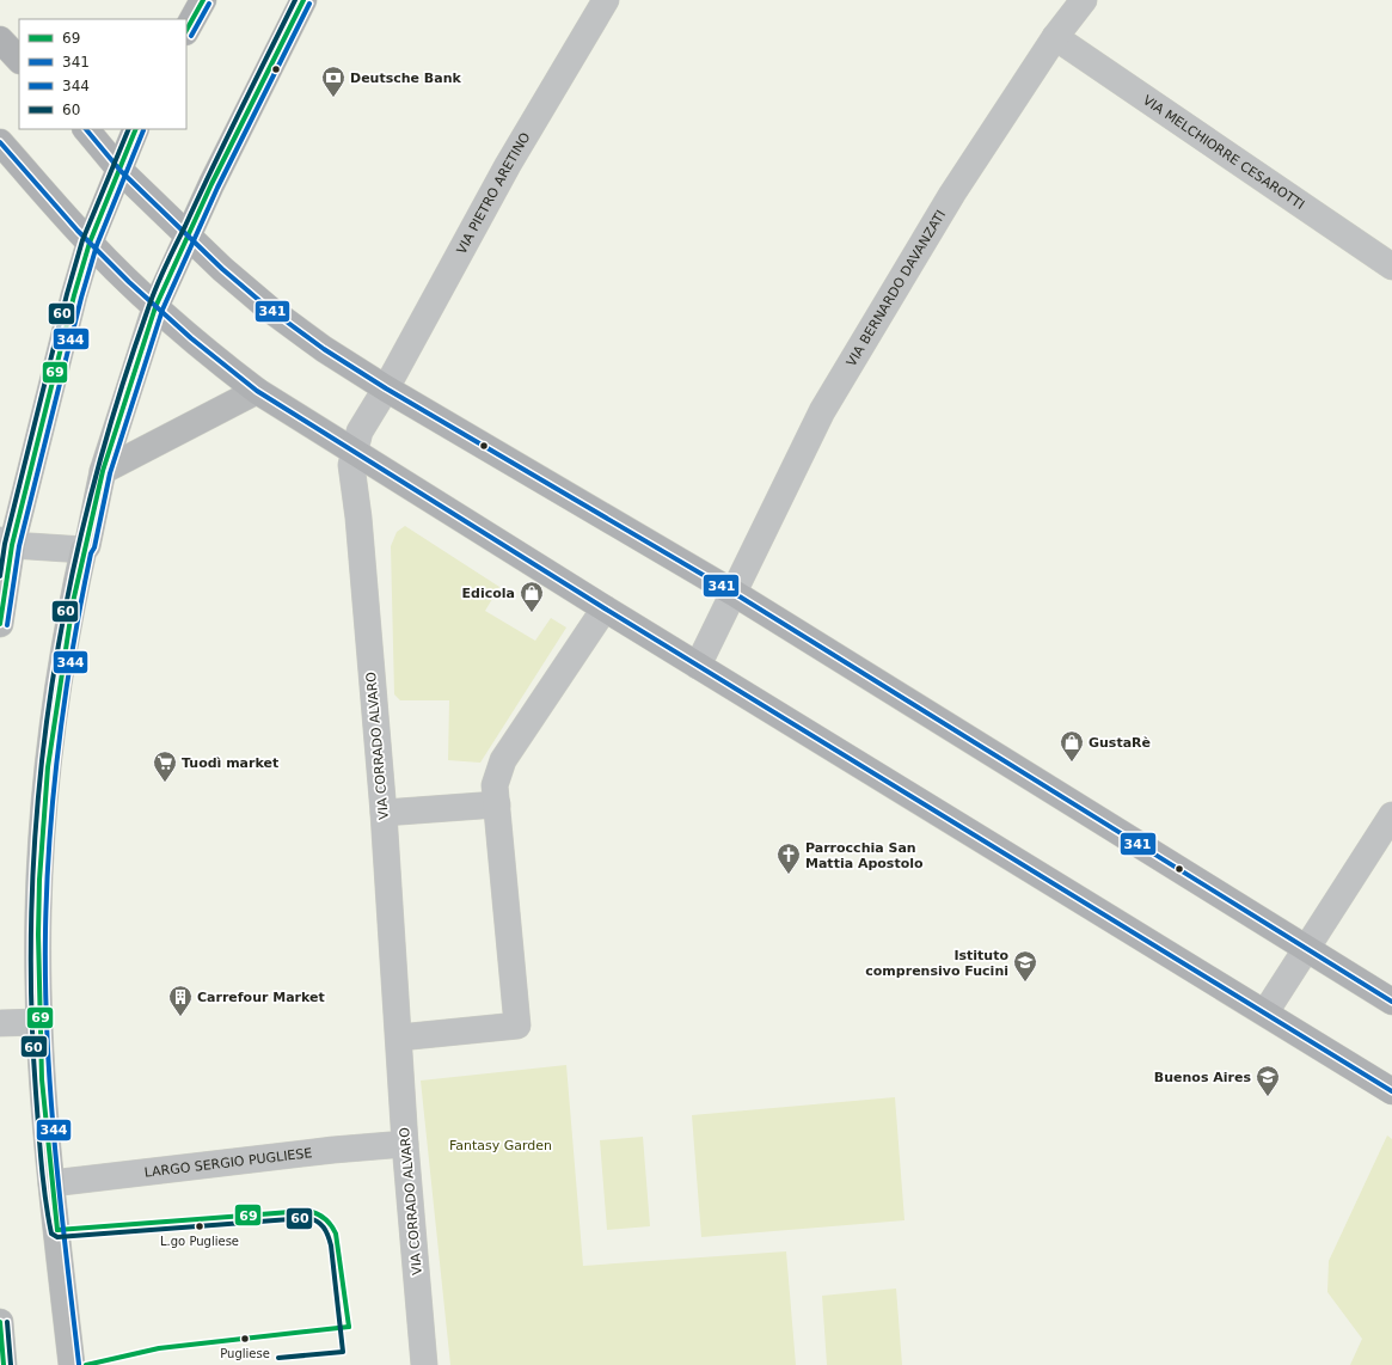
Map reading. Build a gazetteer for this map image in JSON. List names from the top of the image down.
{
  "streets": {
    "street": [
      "VIA MELCHIORRE CESAROTTI",
      "VIA PIETRO ARETINO",
      "VIA BERNARDO DAVANZATI",
      "VIA CORRADO ALVARO",
      "LARGO SERGIO PUGLIESE"
    ]
  },
  "crossings": [
    ["VIA MELCHIORRE CESAROTTI", "VIA BERNARDO DAVANZATI"],
    ["VIA PIETRO ARETINO", "VIA CORRADO ALVARO"],
    ["VIA CORRADO ALVARO", "LARGO SERGIO PUGLIESE"]
  ],
  "parks": ["Fantasy Garden"],
  "places": {
    "bank": ["Deutsche Bank"],
    "shop": ["Edicola", "GustaRè"],
    "supermarket": ["Tuodì market"],
    "church": ["Parrocchia San Mattia Apostolo"],
    "school or university": ["Istituto comprensivo Fucini", "Buenos Aires"],
    "building": ["Carrefour Market"],
    "other": ["L.go Pugliese", "Pugliese"]
  },
  "lines": [
    "transit line 69",
    "transit line 60",
    "transit line 344",
    "transit line 341"
  ],
  "legend": [
    "69",
    "341",
    "344",
    "60"
  ]
}
